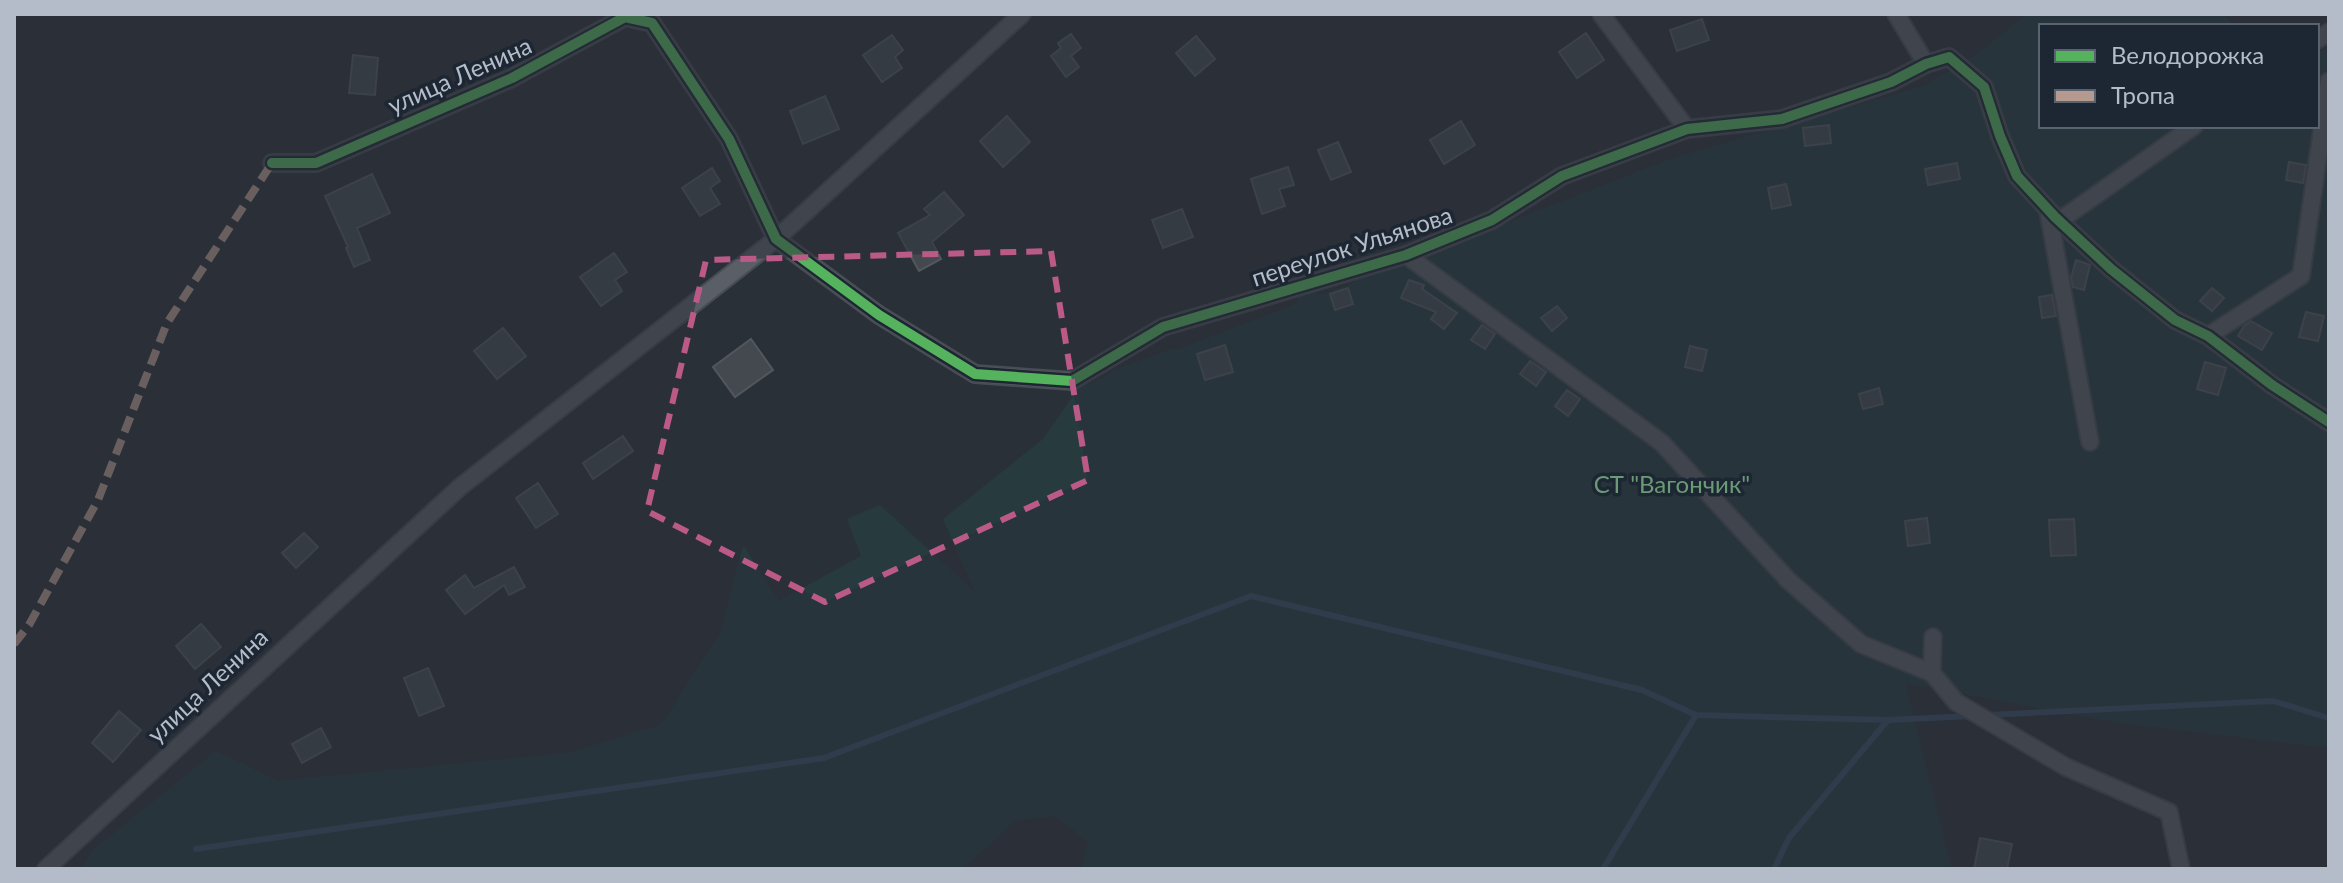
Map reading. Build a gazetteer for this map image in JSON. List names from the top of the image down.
{
  "streets": {
    "street": ["улица Ленина", "переулок Ульянова"]
  },
  "crossings": [
    ["улица Ленина", "переулок Ульянова"]
  ],
  "parks": ["СТ \"Вагончик\""],
  "legend": ["Велодорожка", "Тропа"]
}
